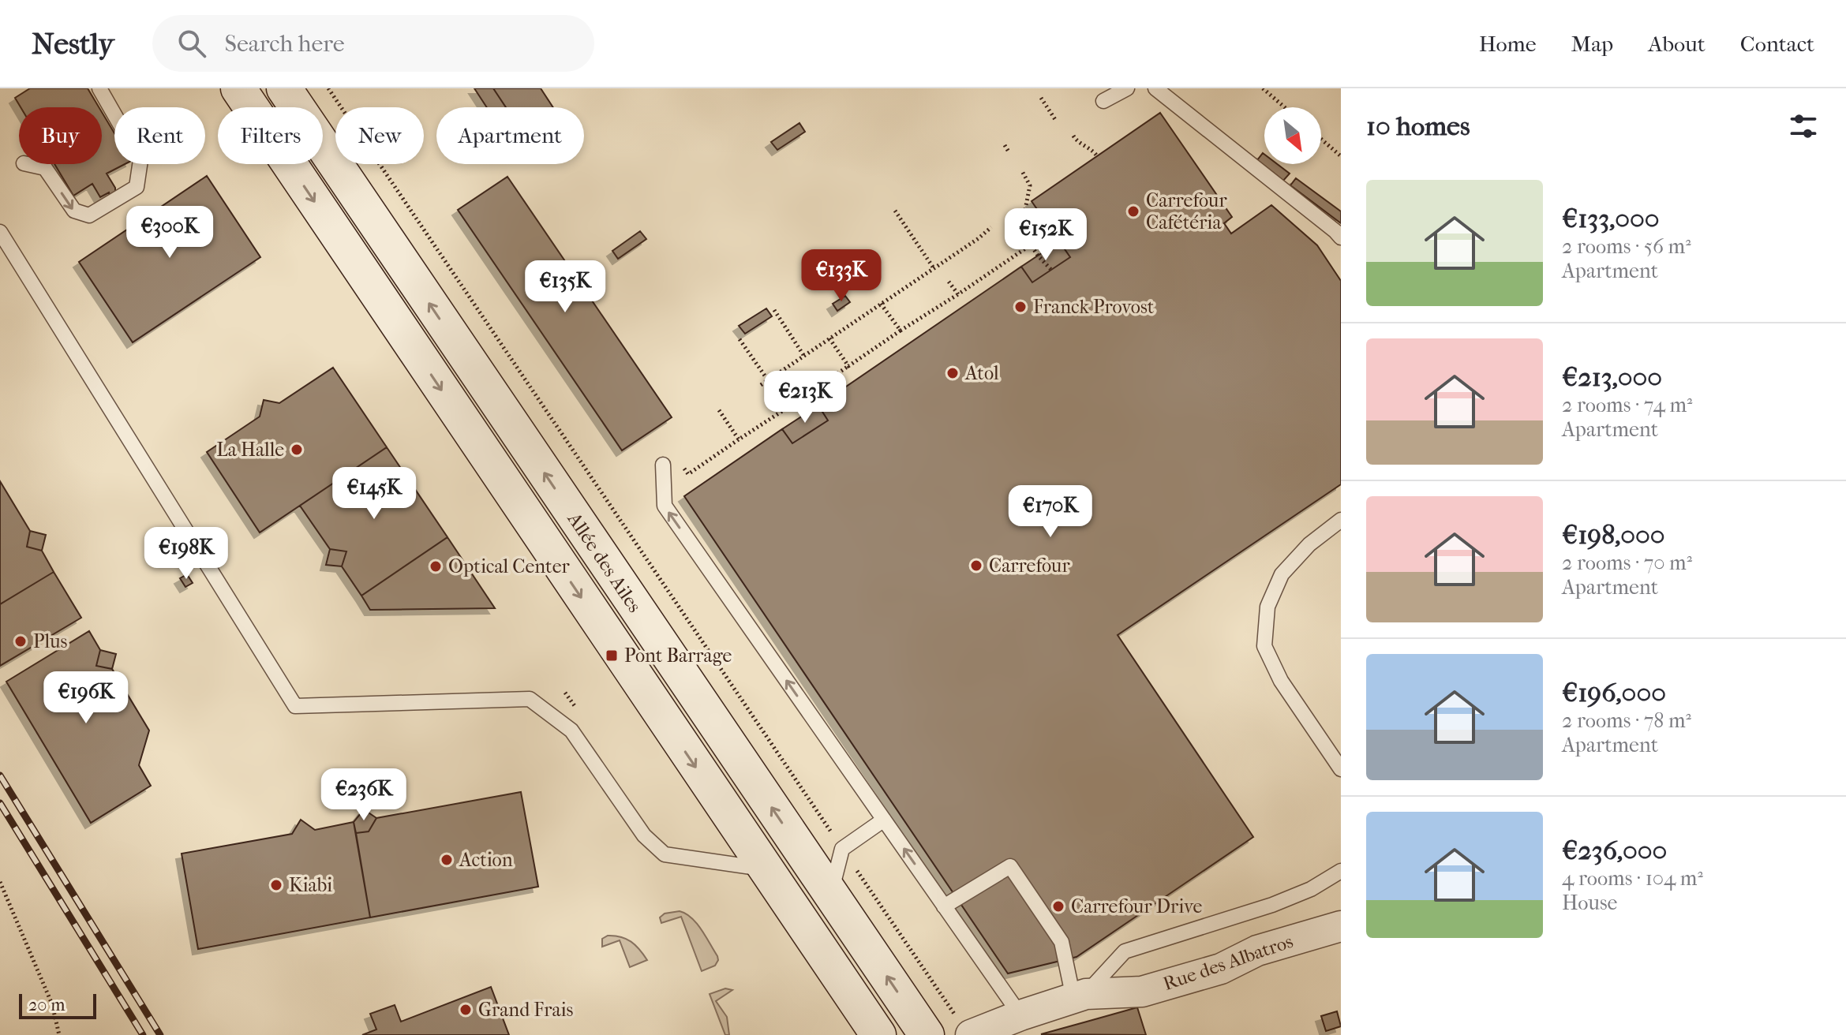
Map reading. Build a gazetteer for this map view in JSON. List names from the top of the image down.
{
  "streets": {
    "main road": ["Allée des Ailes"],
    "street": ["Rue des Albatros"]
  },
  "places": {
    "other": [
      "Carrefour Cafétéria",
      "Franck Provost",
      "Atol",
      "La Halle",
      "Carrefour",
      "Optical Center",
      "Plus",
      "Action",
      "Kiabi",
      "Carrefour Drive",
      "Grand Frais"
    ],
    "transit": ["Pont Barrage"]
  },
  "scale_bar": "20 m",
  "north": "bottom right",
  "page": {
    "header": "Nestly",
    "search": "Search here",
    "nav": [
      "Home",
      "Map",
      "About",
      "Contact"
    ],
    "heading": "10 homes",
    "chip": [
      "Buy",
      "Rent",
      "Filters",
      "New",
      "Apartment"
    ],
    "list": [
      {
        "name": "€133,000",
        "note": "2 rooms · 56 m² · Apartment"
      },
      {
        "name": "€213,000",
        "note": "2 rooms · 74 m² · Apartment"
      },
      {
        "name": "€198,000",
        "note": "2 rooms · 70 m² · Apartment"
      },
      {
        "name": "€196,000",
        "note": "2 rooms · 78 m² · Apartment"
      },
      {
        "name": "€236,000",
        "note": "4 rooms · 104 m² · House"
      }
    ],
    "price": [
      "€300K",
      "€152K",
      "€133K",
      "€135K",
      "€213K",
      "€145K",
      "€170K",
      "€198K",
      "€196K",
      "€236K"
    ],
    "scale": "20 m"
  }
}
